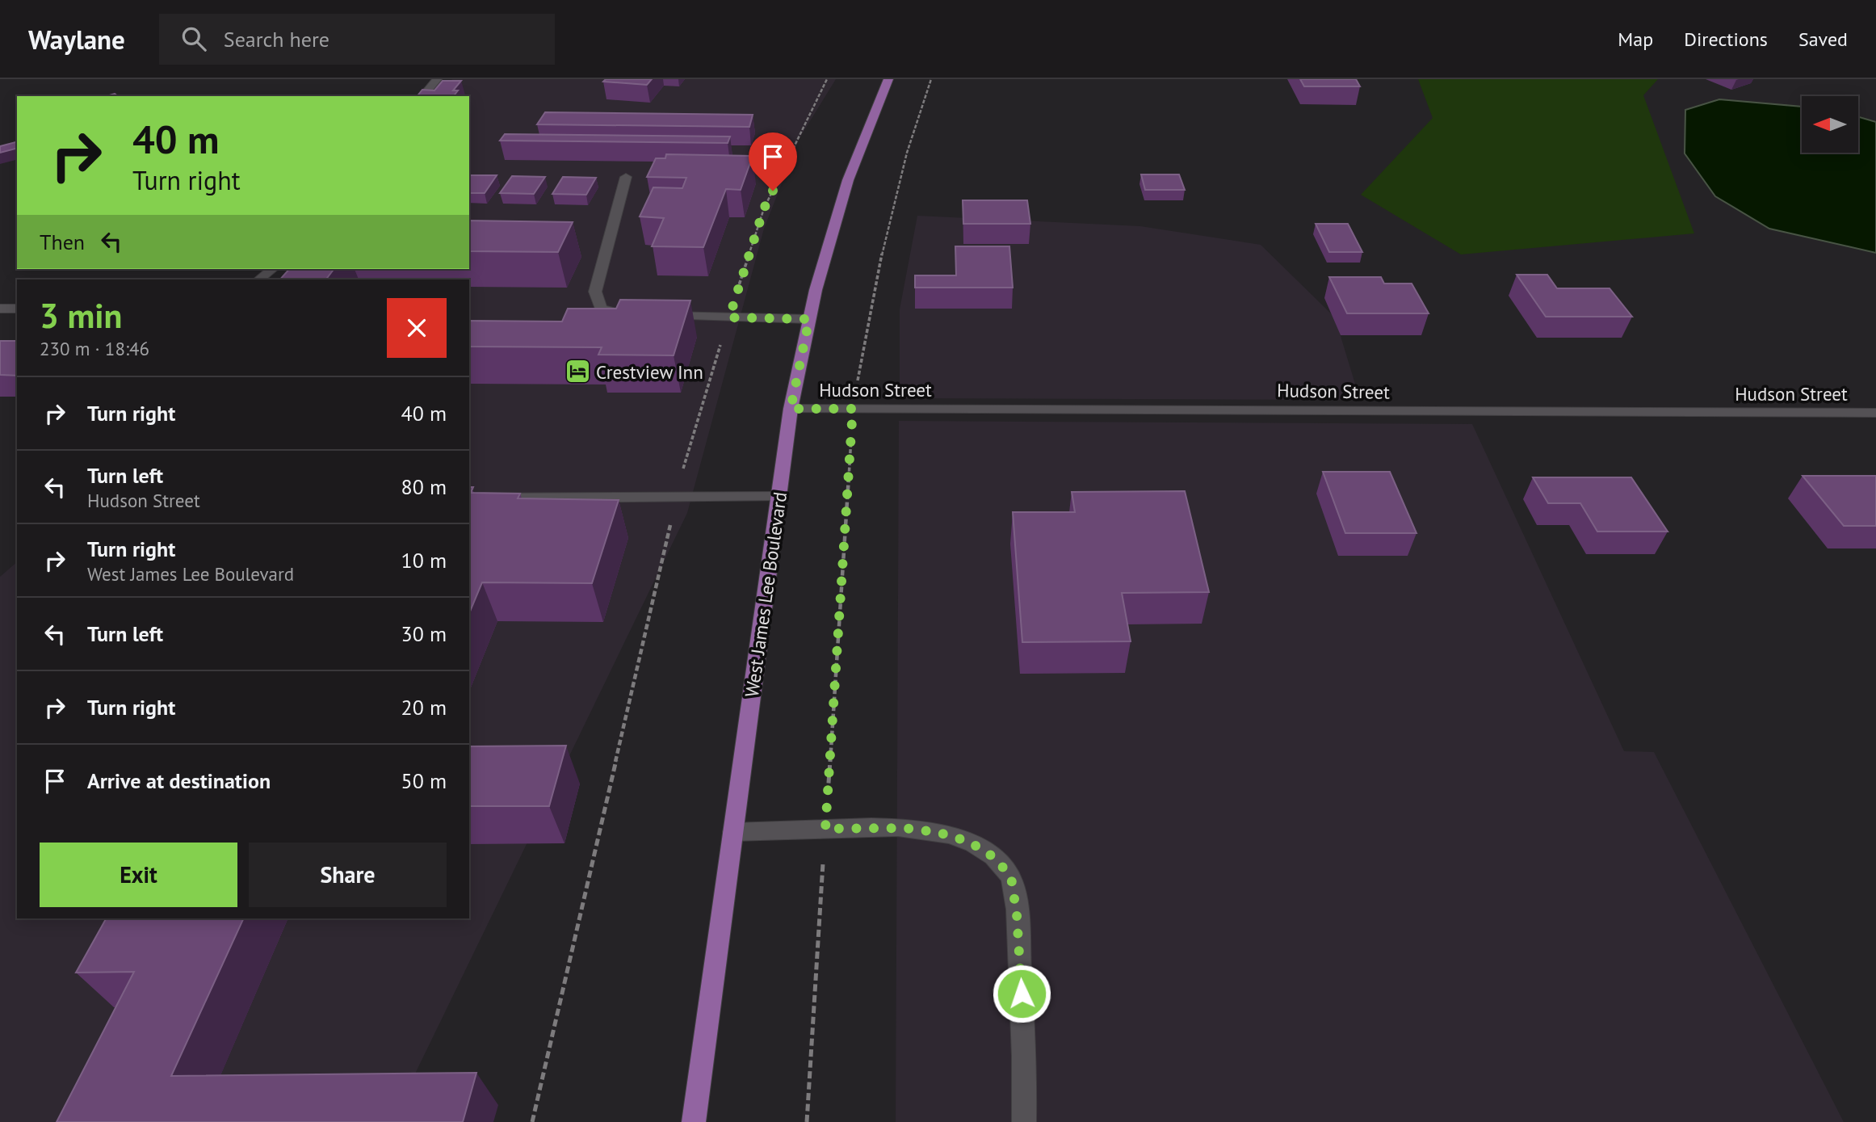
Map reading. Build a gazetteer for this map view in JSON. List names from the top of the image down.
{
  "streets": {
    "main road": ["West James Lee Boulevard"],
    "street": ["Hudson Street"]
  },
  "crossings": [
    ["Hudson Street", "West James Lee Boulevard"]
  ],
  "places": {
    "hotel": ["Crestview Inn"]
  },
  "north": "left",
  "page": {
    "header": "Waylane",
    "search": "Search here",
    "nav": ["Map", "Directions", "Saved"],
    "turn": ["40 m", "Turn right"],
    "then": "Then",
    "heading": ["3 min", "230 m · 18:46"],
    "list": [
      {
        "name": "Turn right",
        "value": "40 m"
      },
      {
        "name": "Turn left",
        "note": "Hudson Street",
        "value": "80 m"
      },
      {
        "name": "Turn right",
        "note": "West James Lee Boulevard",
        "value": "10 m"
      },
      {
        "name": "Turn left",
        "value": "30 m"
      },
      {
        "name": "Turn right",
        "value": "20 m"
      },
      {
        "name": "Arrive at destination",
        "value": "50 m"
      }
    ],
    "buttons": ["Exit", "Share"]
  }
}
